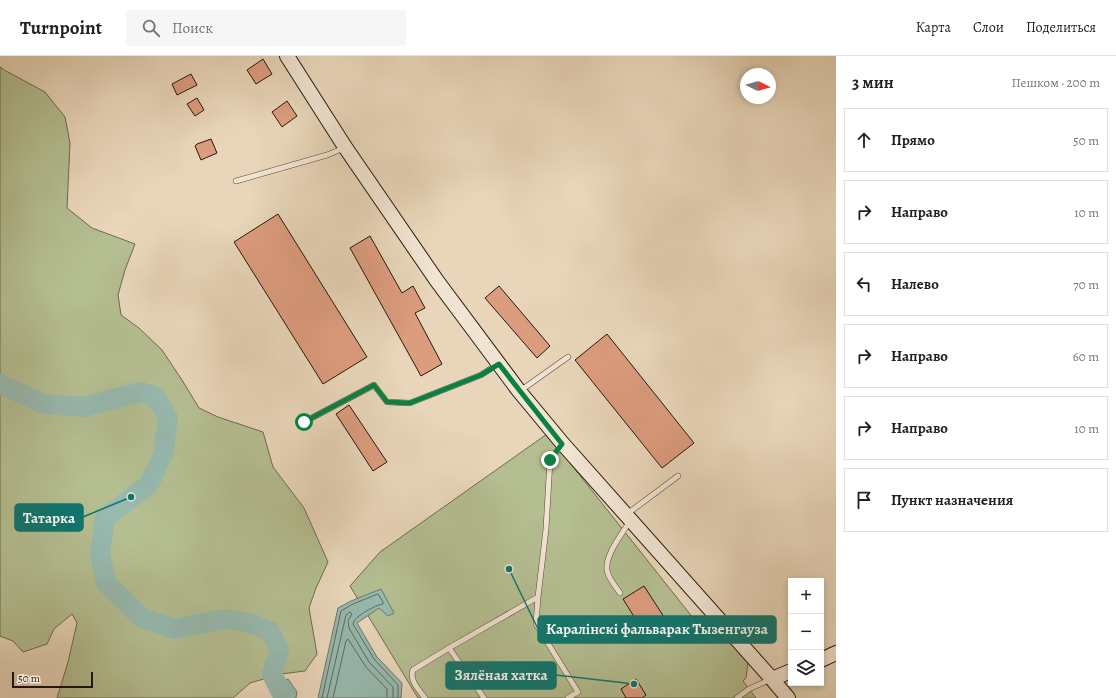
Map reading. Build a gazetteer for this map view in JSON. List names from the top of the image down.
{
  "places": ["Татарка", "Каралінскі фальварак Тызенгауза", "Зялёная хатка"],
  "scale_bar": "50 m",
  "north": "right",
  "page": {
    "header": "Turnpoint",
    "search": "Поиск",
    "nav": ["Карта", "Слои", "Поделиться"],
    "heading": ["3 мин", "Пешком · 200 m"],
    "list": [
      ["Прямо", "50 m"],
      ["Направо", "10 m"],
      ["Налево", "70 m"],
      ["Направо", "60 m"],
      ["Направо", "10 m"],
      "Пункт назначения"
    ],
    "map_buttons": ["+", "−"],
    "scale": "50 m"
  }
}
